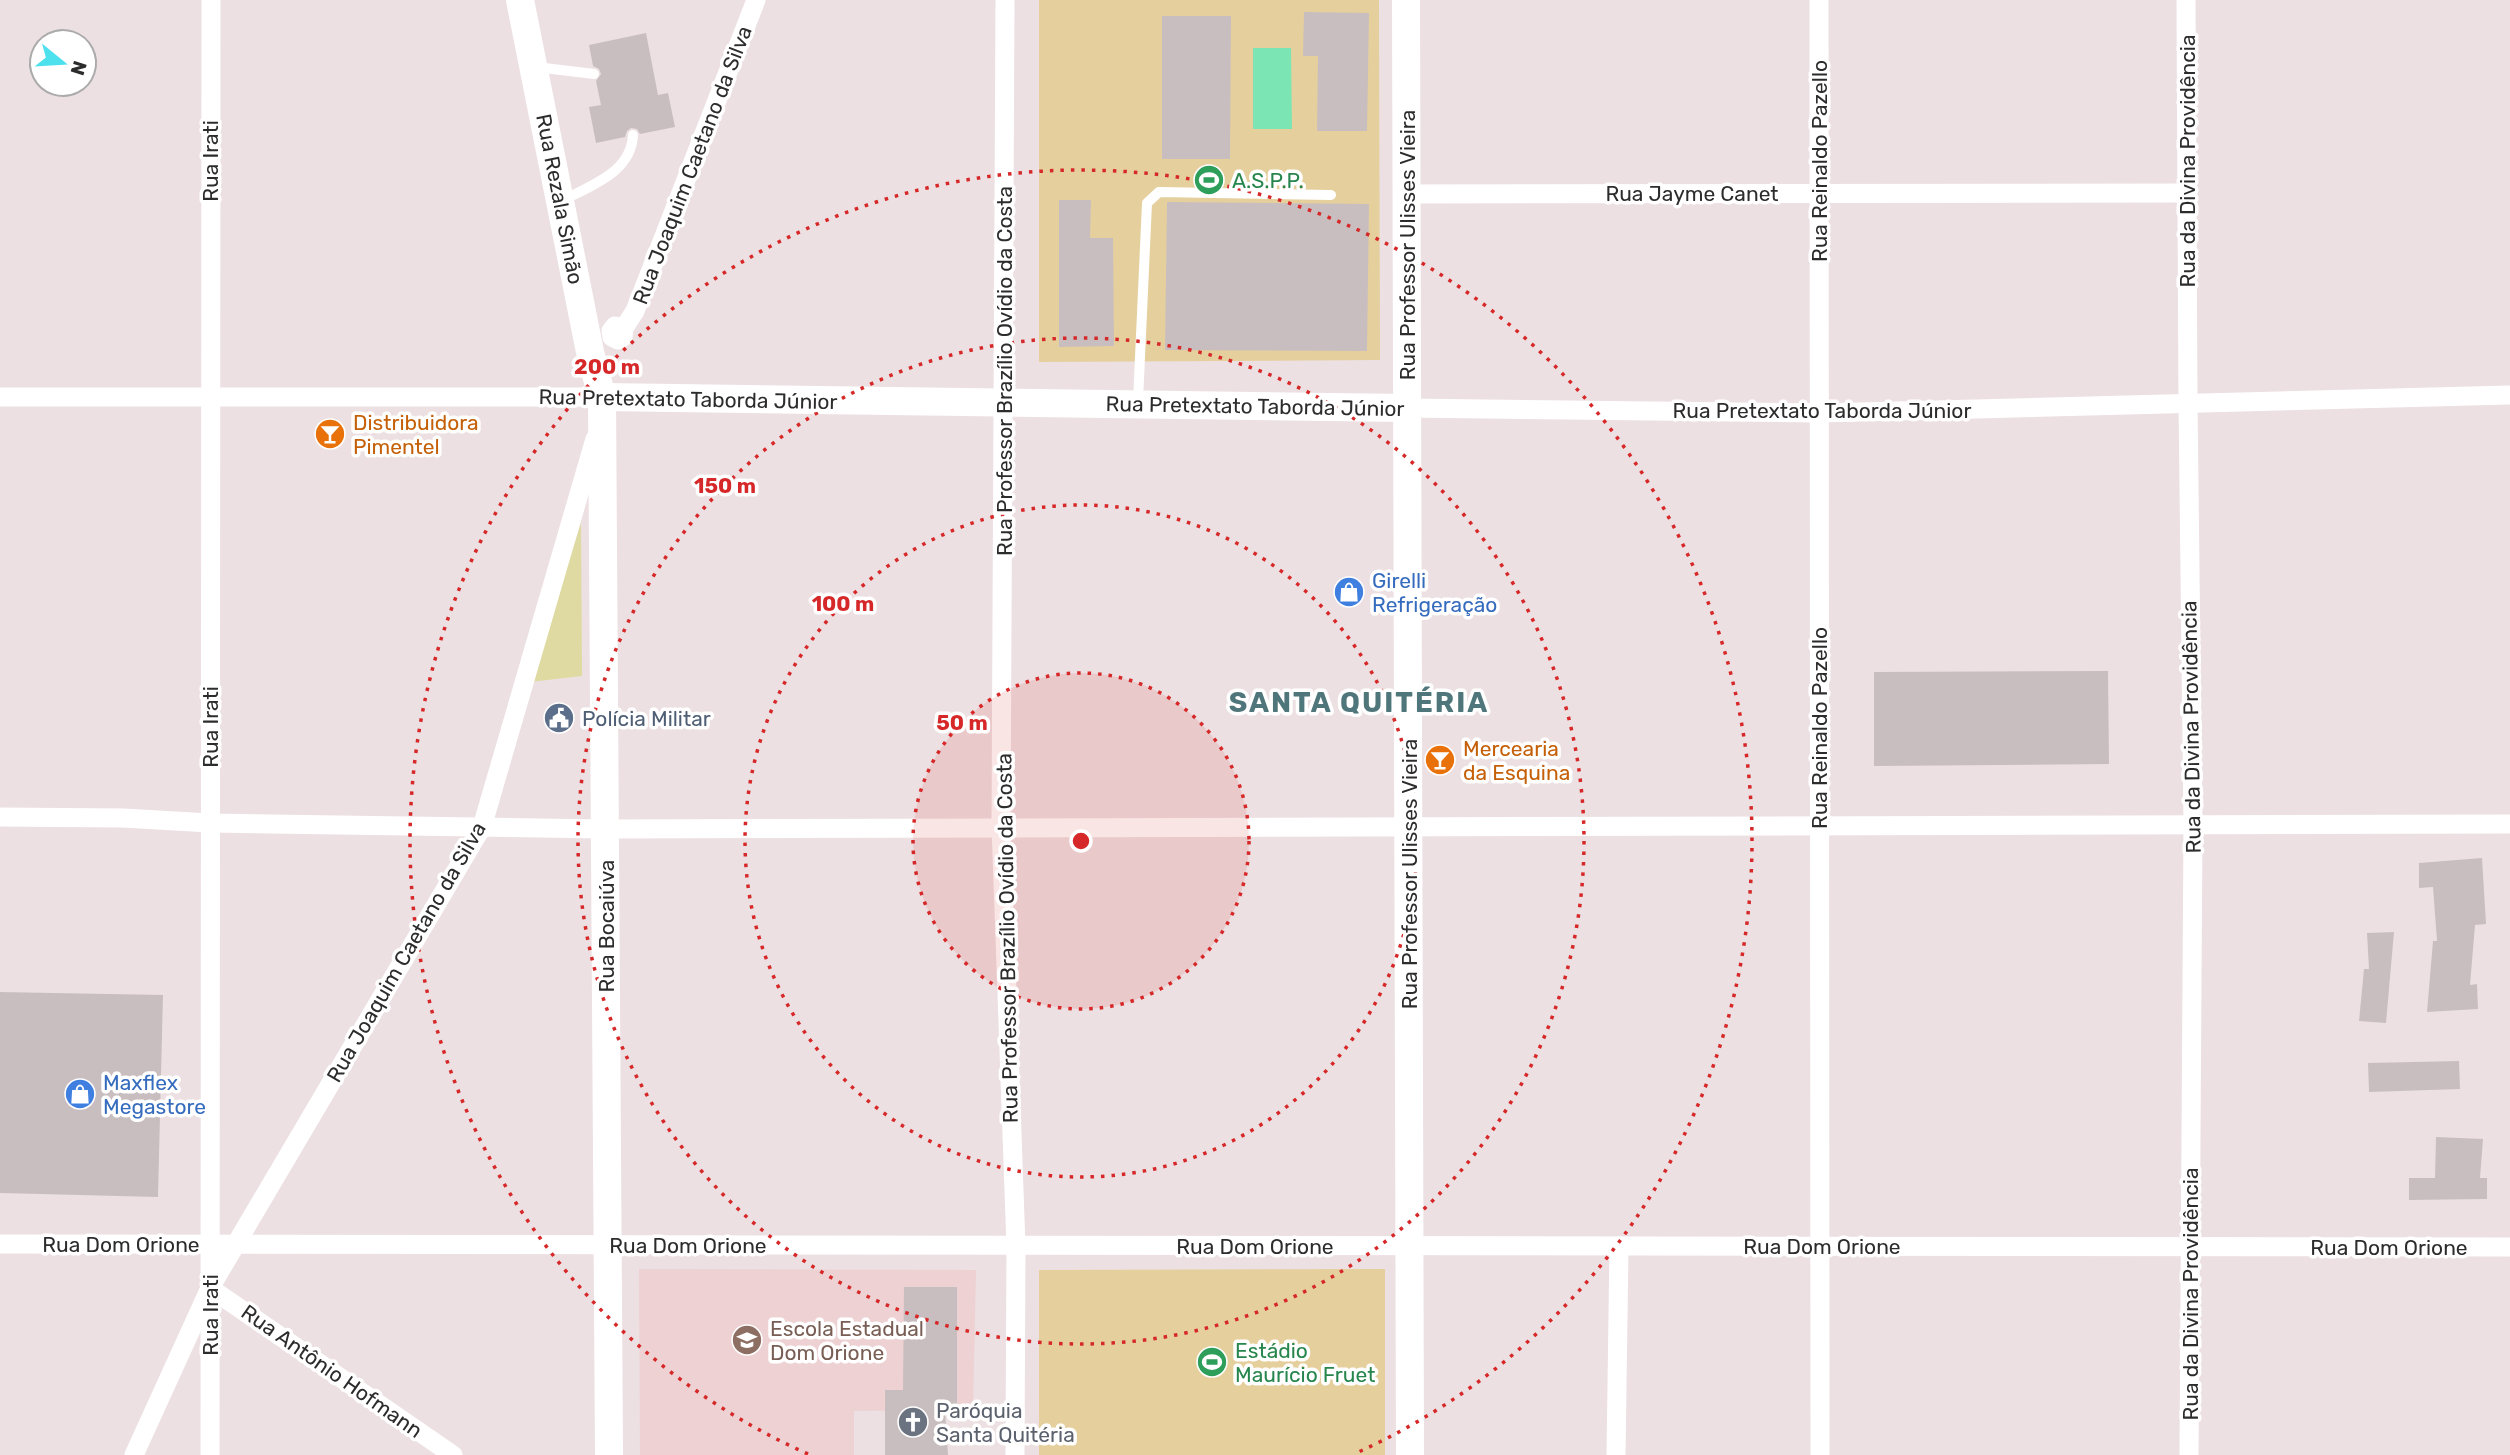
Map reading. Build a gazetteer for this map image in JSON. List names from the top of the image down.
{
  "streets": {
    "street": [
      "Rua Irati",
      "Rua Reinaldo Pazello",
      "Rua da Divina Providência",
      "Rua Joaquim Caetano da Silva",
      "Rua Jayme Canet",
      "Rua Rezala Simão",
      "Rua Professor Ulisses Vieira",
      "Rua Professor Brazílio Ovídio da Costa",
      "Rua Pretextato Taborda Júnior",
      "Rua Bocaiúva",
      "Rua Dom Orione",
      "Rua Antônio Hofmann"
    ]
  },
  "crossings": [
    ["Rua Irati", "Rua Joaquim Caetano da Silva"],
    ["Rua Irati", "Rua Pretextato Taborda Júnior"],
    ["Rua Irati", "Rua Dom Orione"],
    ["Rua Irati", "Rua Antônio Hofmann"],
    ["Rua Reinaldo Pazello", "Rua Jayme Canet"],
    ["Rua Reinaldo Pazello", "Rua Pretextato Taborda Júnior"],
    ["Rua Reinaldo Pazello", "Rua Dom Orione"],
    ["Rua da Divina Providência", "Rua Jayme Canet"],
    ["Rua da Divina Providência", "Rua Pretextato Taborda Júnior"],
    ["Rua da Divina Providência", "Rua Dom Orione"],
    ["Rua Joaquim Caetano da Silva", "Rua Rezala Simão"],
    ["Rua Joaquim Caetano da Silva", "Rua Pretextato Taborda Júnior"],
    ["Rua Joaquim Caetano da Silva", "Rua Bocaiúva"],
    ["Rua Joaquim Caetano da Silva", "Rua Dom Orione"],
    ["Rua Joaquim Caetano da Silva", "Rua Antônio Hofmann"],
    ["Rua Jayme Canet", "Rua Professor Ulisses Vieira"],
    ["Rua Rezala Simão", "Rua Pretextato Taborda Júnior"],
    ["Rua Rezala Simão", "Rua Bocaiúva"],
    ["Rua Professor Ulisses Vieira", "Rua Pretextato Taborda Júnior"],
    ["Rua Professor Ulisses Vieira", "Rua Dom Orione"],
    ["Rua Professor Brazílio Ovídio da Costa", "Rua Pretextato Taborda Júnior"],
    ["Rua Professor Brazílio Ovídio da Costa", "Rua Dom Orione"],
    ["Rua Pretextato Taborda Júnior", "Rua Bocaiúva"],
    ["Rua Bocaiúva", "Rua Dom Orione"]
  ],
  "districts": ["SANTA QUITÉRIA"],
  "places": {
    "sports": ["A.S.P.P.", "Estádio Maurício Fruet"],
    "bar": ["Distribuidora Pimentel", "Mercearia da Esquina"],
    "shop": ["Girelli Refrigeração", "Maxflex Megastore"],
    "public building": ["Polícia Militar"],
    "school or university": ["Escola Estadual Dom Orione"],
    "church": ["Paróquia Santa Quitéria"]
  },
  "north": "right",
  "rings": [
    "200 m",
    "150 m",
    "100 m",
    "50 m"
  ]
}
